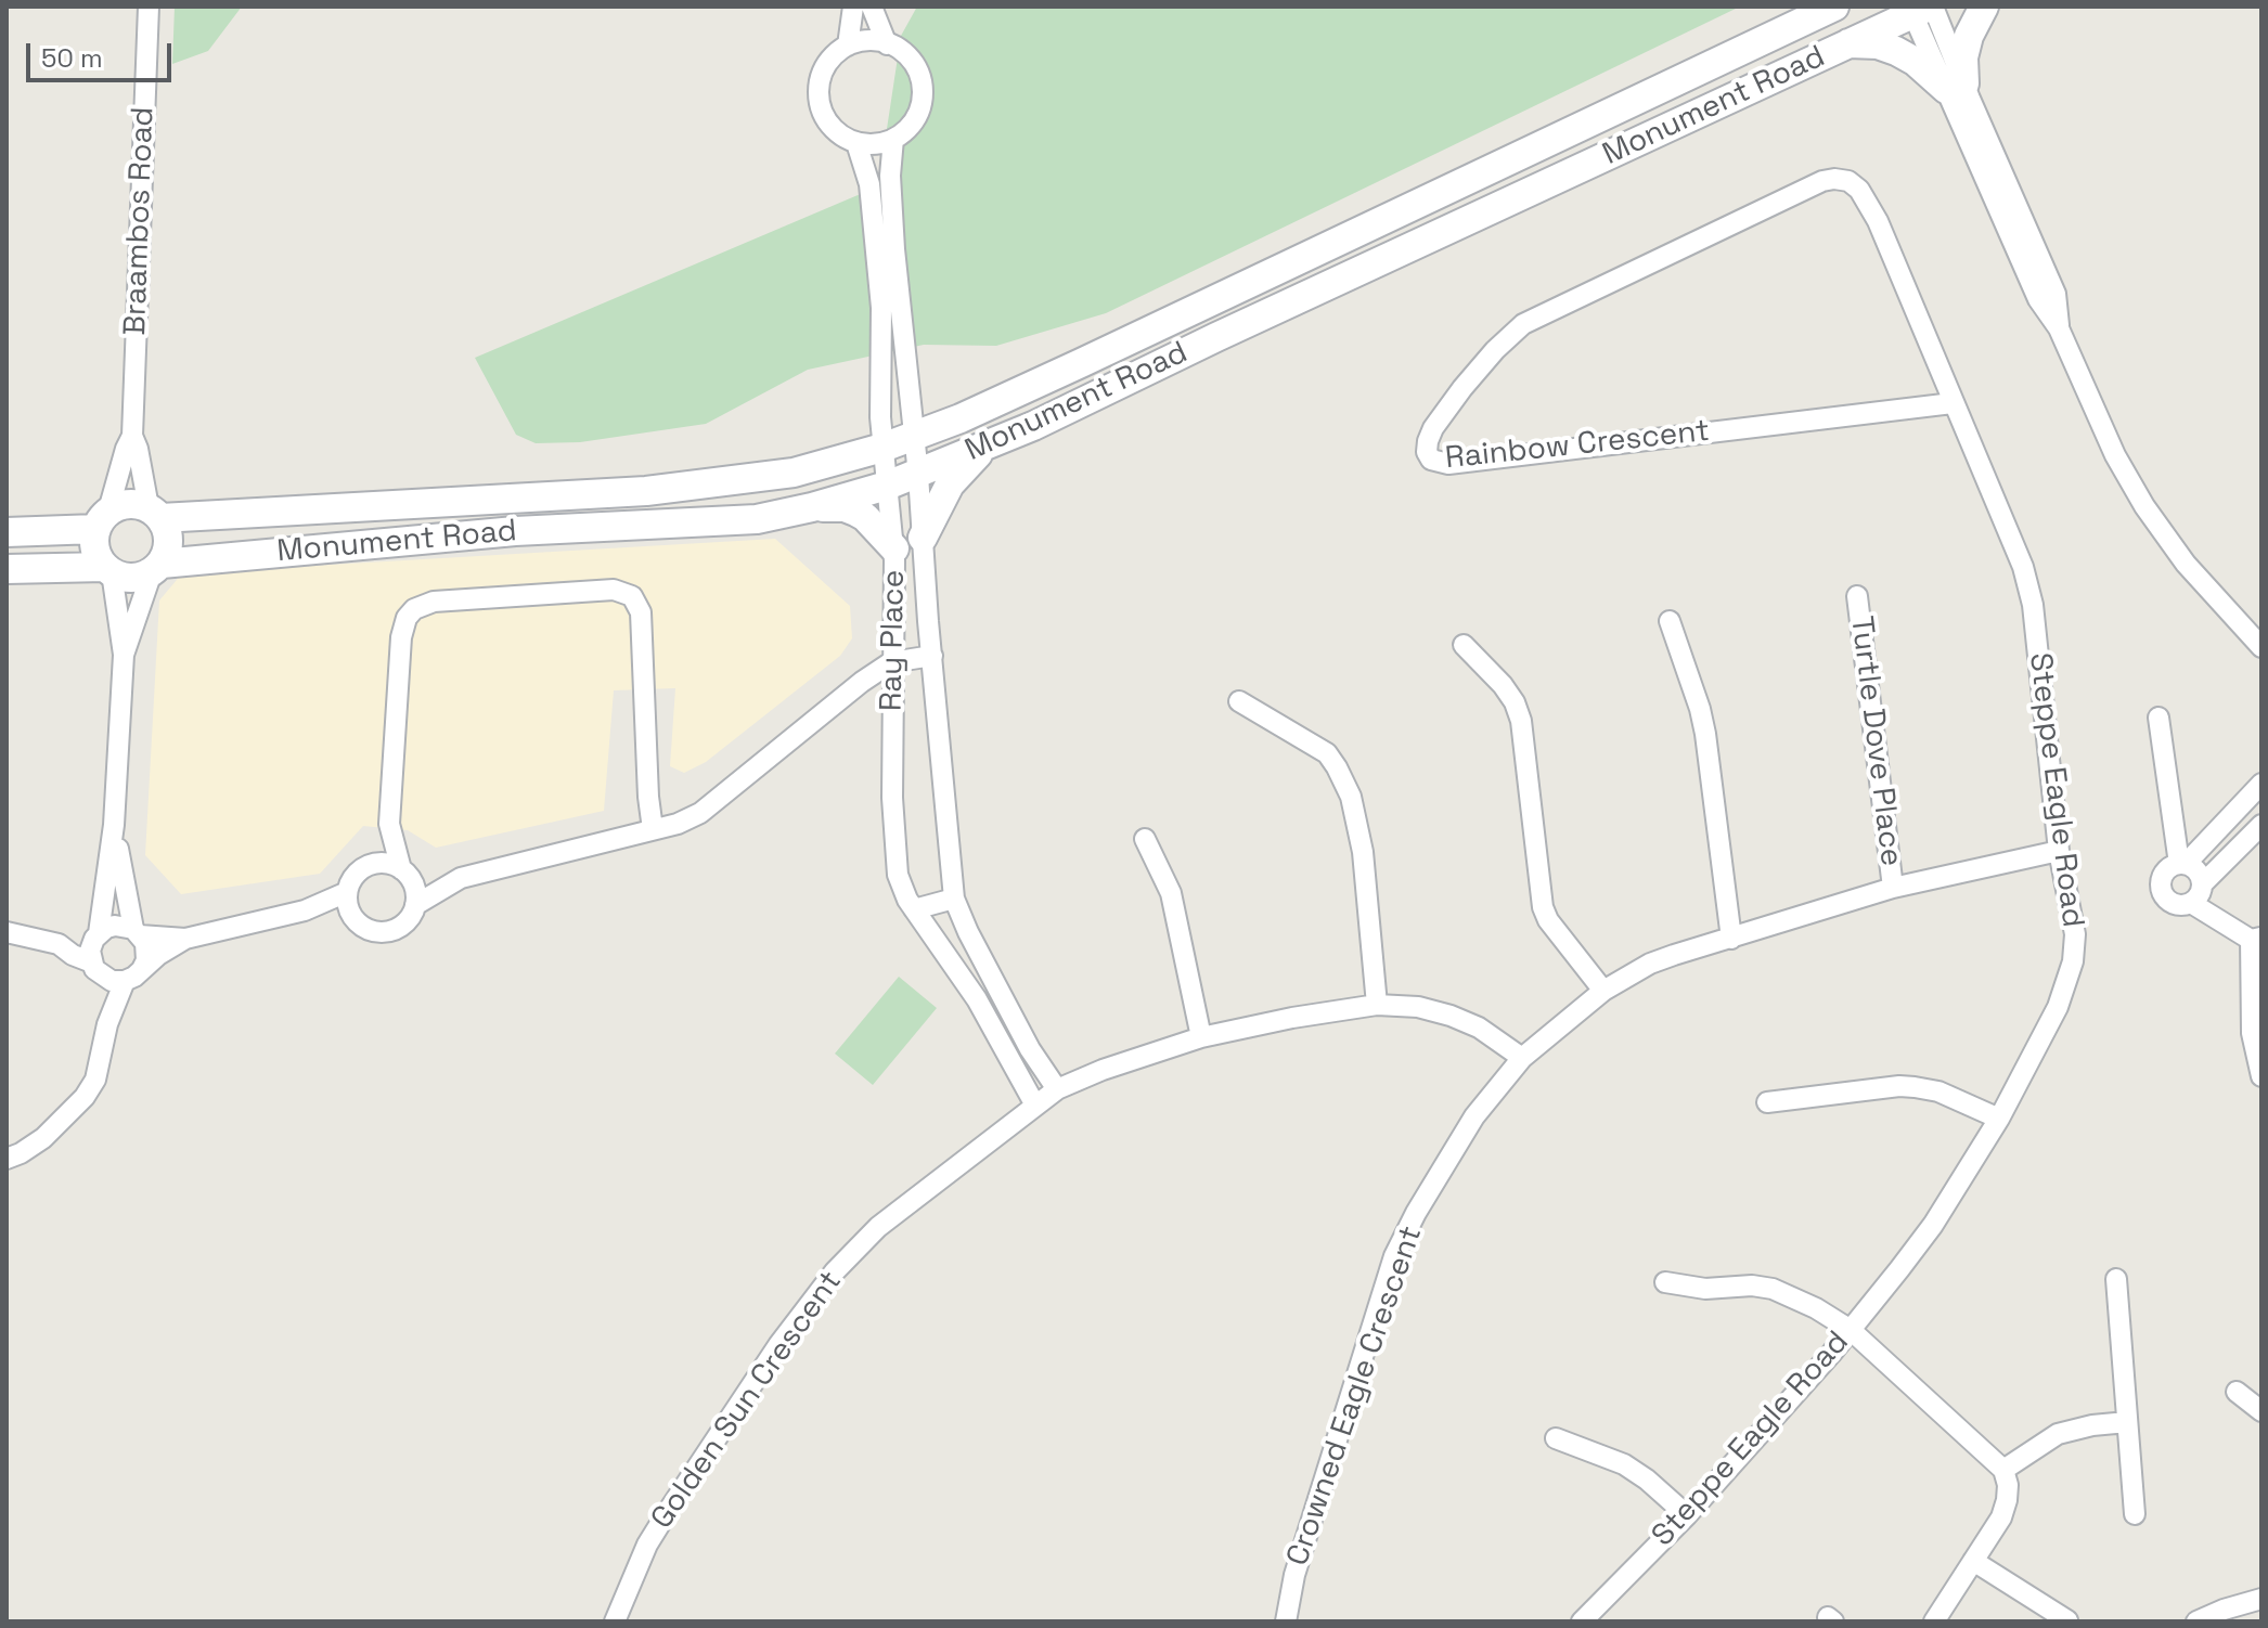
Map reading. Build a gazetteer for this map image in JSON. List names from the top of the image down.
{
  "streets": {
    "main road": ["Monument Road"],
    "street": [
      "Braambos Road",
      "Rainbow Crescent",
      "Ray Place",
      "Turtle Dove Place",
      "Steppe Eagle Road",
      "Crowned Eagle Crescent",
      "Golden Sun Crescent"
    ]
  },
  "crossings": [
    ["Monument Road", "Braambos Road"],
    ["Monument Road", "Ray Place"],
    ["Rainbow Crescent", "Steppe Eagle Road"],
    ["Ray Place", "Golden Sun Crescent"],
    ["Turtle Dove Place", "Crowned Eagle Crescent"],
    ["Steppe Eagle Road", "Crowned Eagle Crescent"],
    ["Crowned Eagle Crescent", "Golden Sun Crescent"]
  ],
  "scale_bar": "50 m"
}
